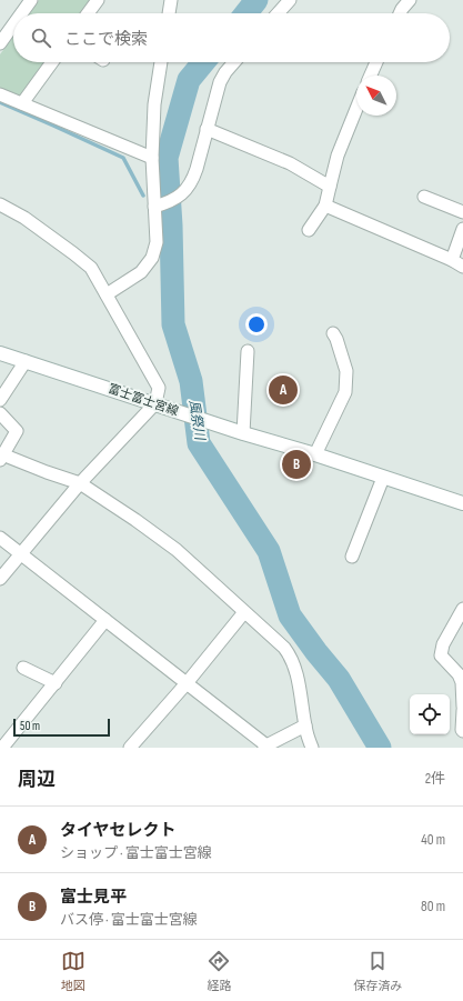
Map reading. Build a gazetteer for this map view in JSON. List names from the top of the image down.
{
  "streets": {
    "main road": ["富士富士宮線"]
  },
  "water": ["風祭川"],
  "scale_bar": "50 m",
  "north": "top left",
  "page": {
    "search": "ここで検索",
    "pins": ["A", "B"],
    "scale": "50 m",
    "heading": ["周辺", "2件"],
    "list": [
      {
        "mark": "A",
        "name": "タイヤセレクト",
        "note": "ショップ · 富士富士宮線",
        "value": "40 m"
      },
      {
        "mark": "B",
        "name": "富士見平",
        "note": "バス停 · 富士富士宮線",
        "value": "80 m"
      }
    ],
    "nav": ["地図", "経路", "保存済み"]
  }
}
